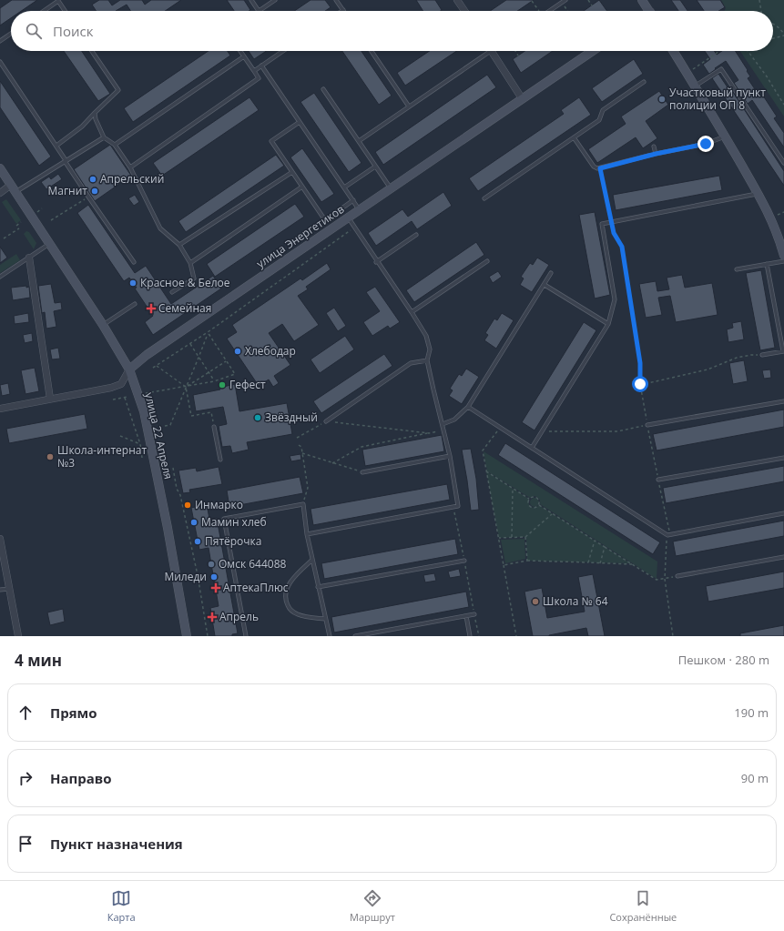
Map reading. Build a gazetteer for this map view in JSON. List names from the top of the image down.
{
  "streets": {
    "main road": ["улица Энергетиков", "улица 22 Апреля"]
  },
  "crossings": [
    ["улица Энергетиков", "улица 22 Апреля"]
  ],
  "places": {
    "other": [
      "Участковый пункт полиции ОП 8",
      "Апрельский",
      "Магнит",
      "Красное & Белое",
      "Хлебодар",
      "Гефест",
      "Звёздный",
      "Школа-интернат №3",
      "Инмарко",
      "Мамин хлеб",
      "Пятёрочка",
      "Омск 644088",
      "Миледи",
      "Школа № 64"
    ],
    "health": ["Семейная", "АптекаПлюс", "Апрель"]
  },
  "page": {
    "search": "Поиск",
    "heading": ["4 мин", "Пешком · 280 m"],
    "list": [
      ["Прямо", "190 m"],
      ["Направо", "90 m"],
      "Пункт назначения"
    ],
    "nav": ["Карта", "Маршрут", "Сохранённые"]
  }
}
